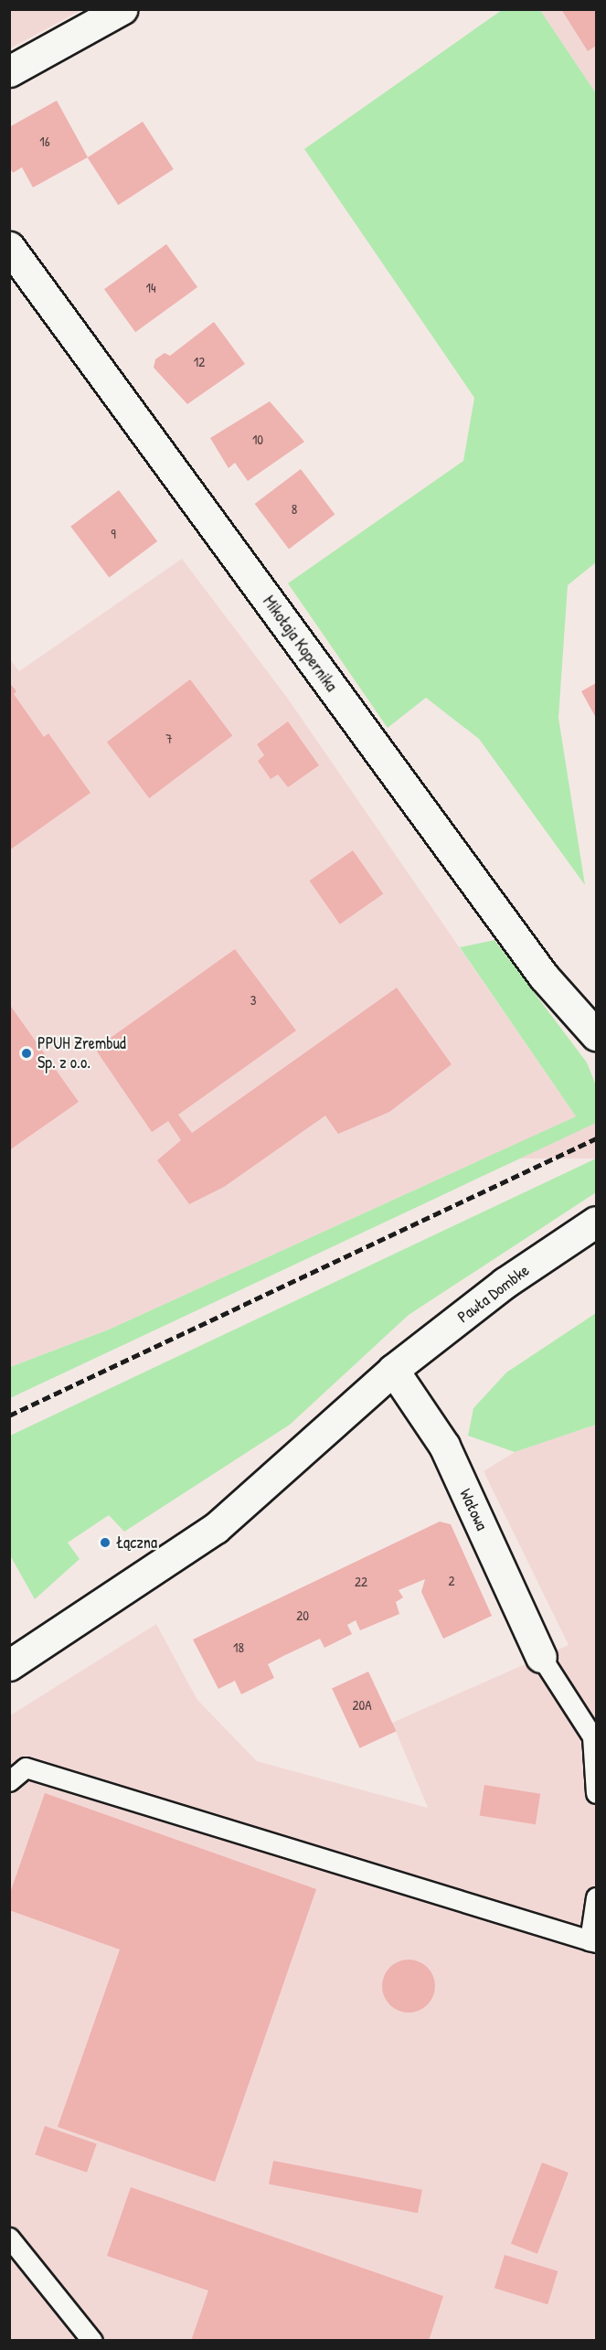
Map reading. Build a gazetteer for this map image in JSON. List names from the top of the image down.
{
  "streets": {
    "street": ["Mikołaja Kopernika", "Pawła Dombke", "Wałowa"]
  },
  "crossings": [
    ["Pawła Dombke", "Wałowa"]
  ],
  "places": ["PPUH Zrembud Sp. z o.o.", "Łączna"],
  "house_numbers": [
    "16",
    "14",
    "12",
    "10",
    "8",
    "9",
    "7",
    "3",
    "2",
    "22",
    "20",
    "18",
    "20A"
  ]
}
